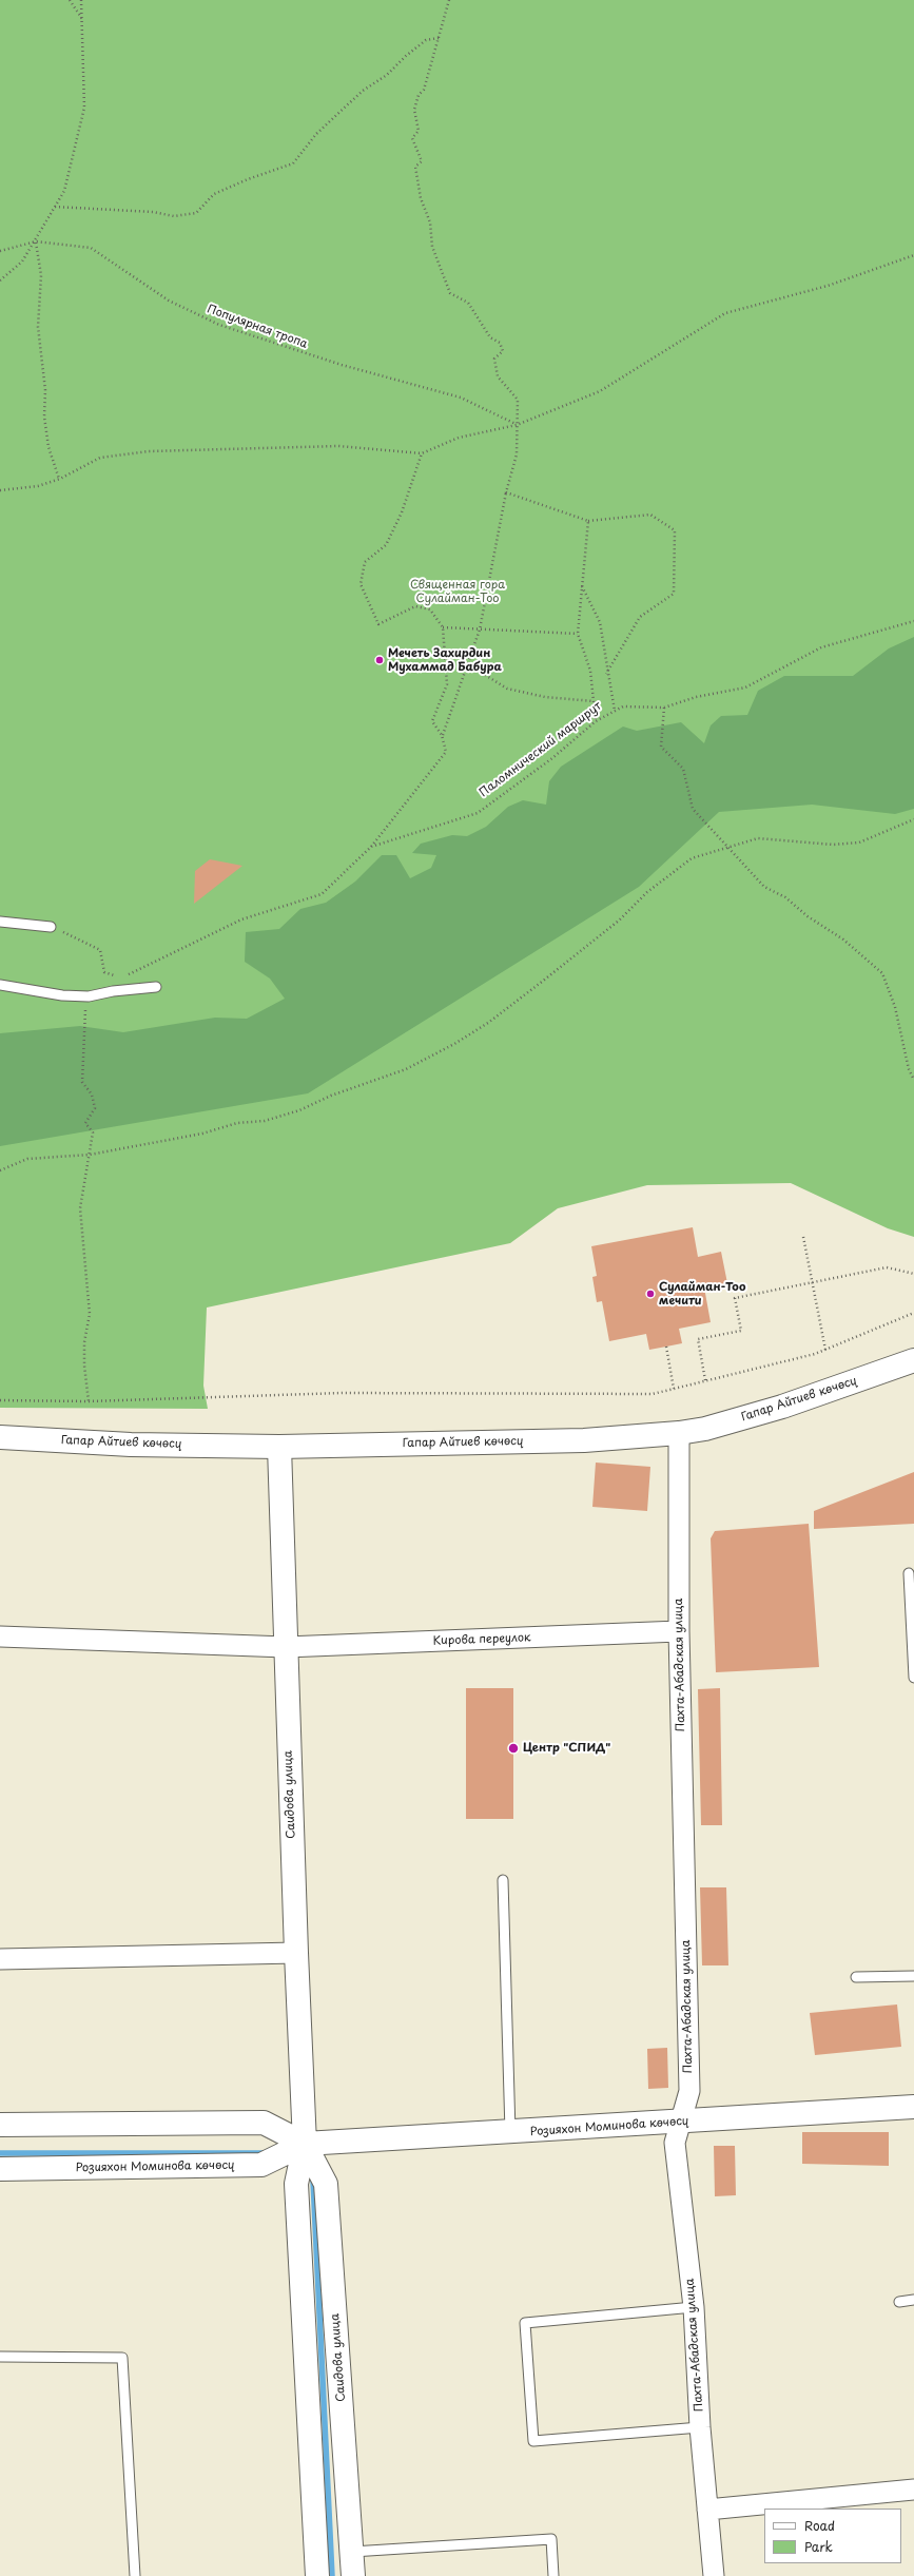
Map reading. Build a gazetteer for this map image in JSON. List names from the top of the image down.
{
  "streets": {
    "street": [
      "Гапар Айтиев көчөсү",
      "Кирова переулок",
      "Пахта-Абадская улица",
      "Саидова улица",
      "Розияхон Моминова көчөсү"
    ],
    "path": ["Популярная тропа", "Паломнический маршрут"]
  },
  "crossings": [
    ["Гапар Айтиев көчөсү", "Пахта-Абадская улица"],
    ["Гапар Айтиев көчөсү", "Саидова улица"],
    ["Кирова переулок", "Пахта-Абадская улица"],
    ["Кирова переулок", "Саидова улица"],
    ["Пахта-Абадская улица", "Розияхон Моминова көчөсү"],
    ["Саидова улица", "Розияхон Моминова көчөсү"]
  ],
  "parks": ["Священная гора Сулайман-Тоо"],
  "places": ["Мечеть Захирдин Мухаммад Бабура", "Сулайман-Тоо мечити", "Центр \"СПИД\""],
  "legend": ["Road", "Park"]
}
